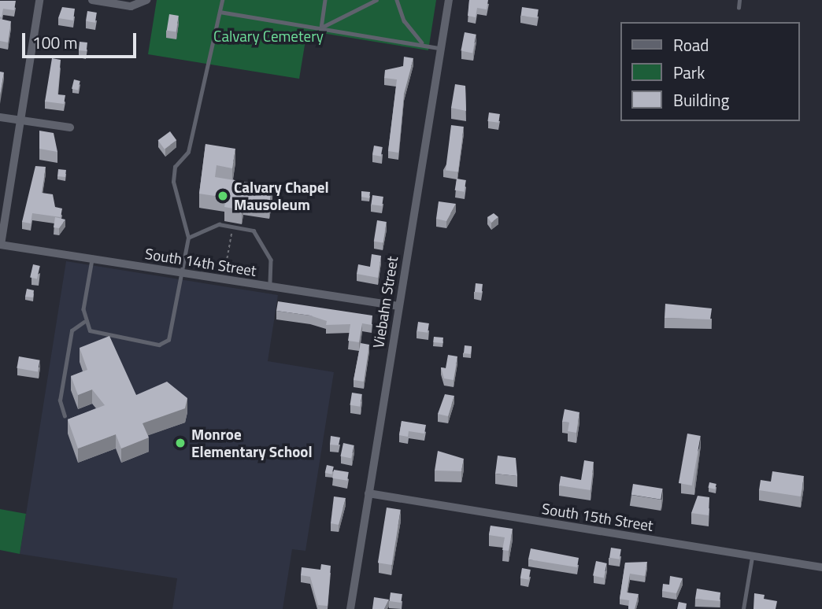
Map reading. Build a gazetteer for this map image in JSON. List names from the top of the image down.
{
  "streets": {
    "street": ["South 14th Street", "Viebahn Street", "South 15th Street"]
  },
  "crossings": [
    ["South 14th Street", "Viebahn Street"],
    ["Viebahn Street", "South 15th Street"]
  ],
  "parks": ["Calvary Cemetery"],
  "places": ["Calvary Chapel Mausoleum", "Monroe Elementary School"],
  "legend": ["Road", "Park", "Building"],
  "scale_bar": "100 m"
}
